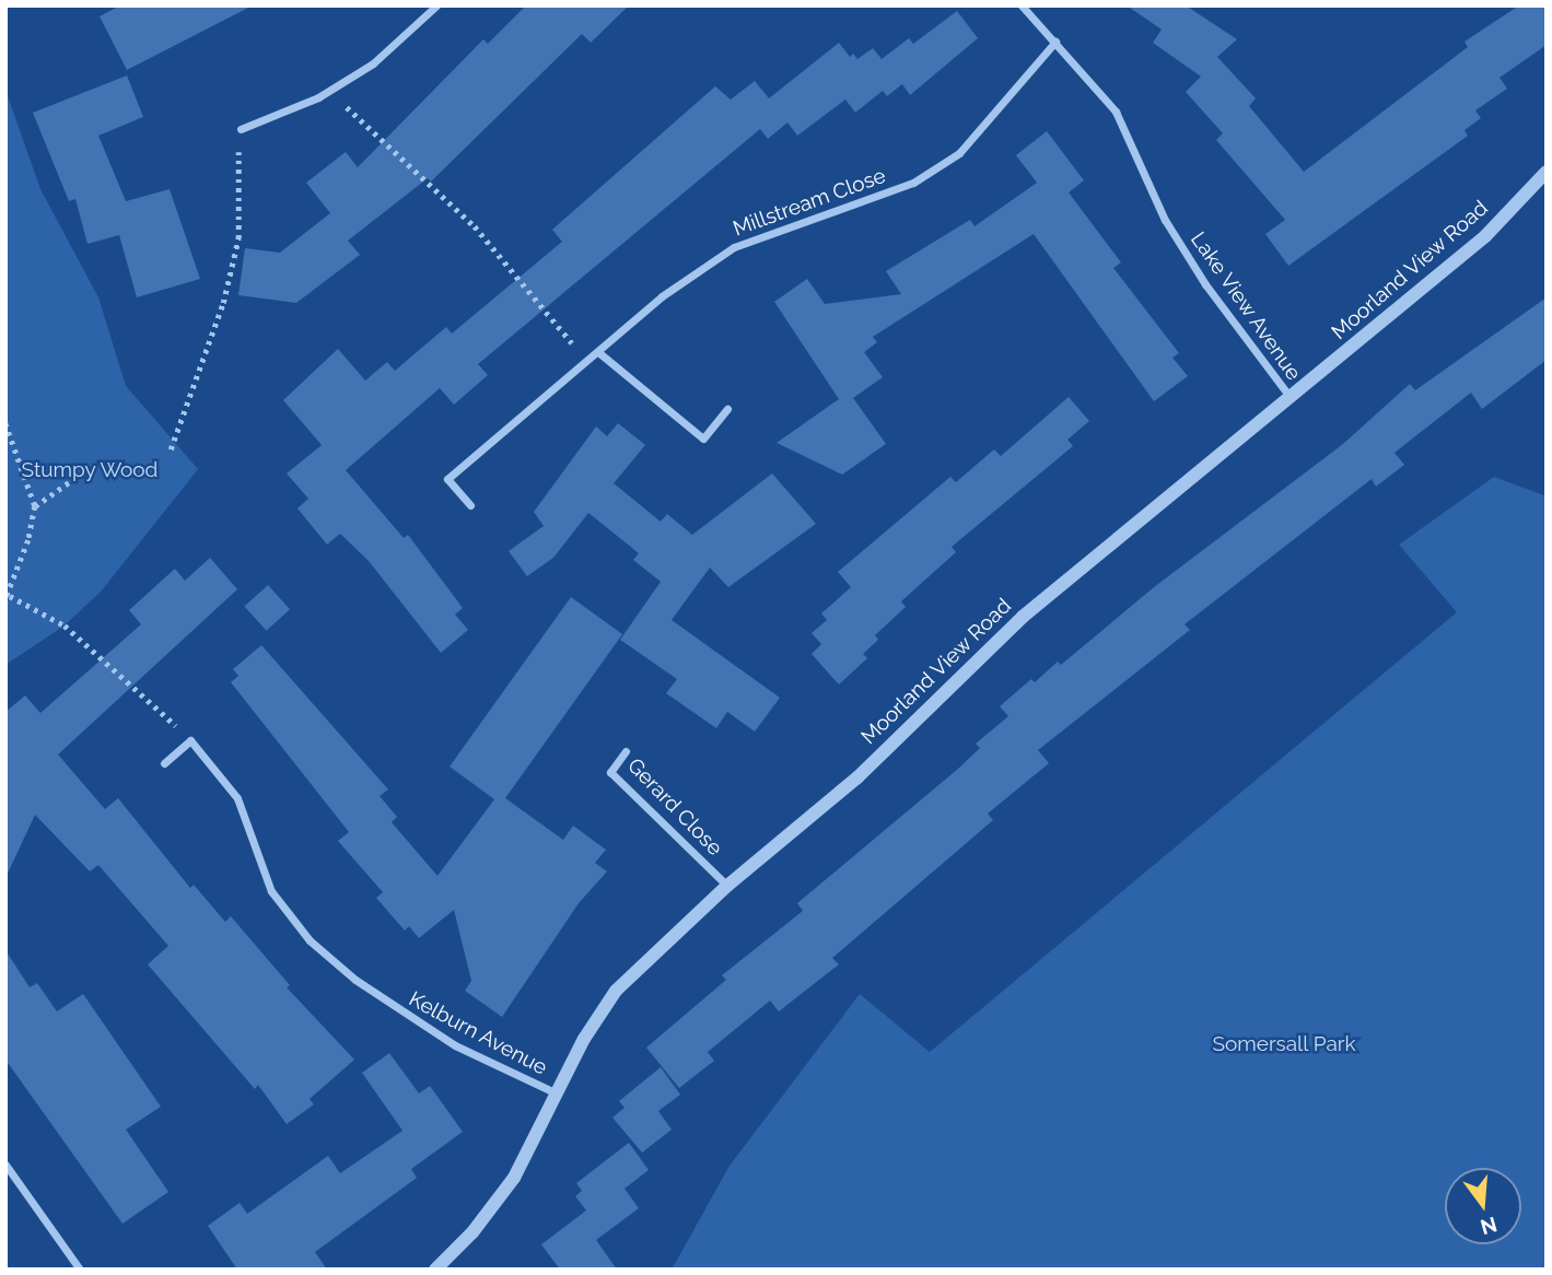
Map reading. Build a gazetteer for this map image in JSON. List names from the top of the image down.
{
  "streets": {
    "street": [
      "Millstream Close",
      "Moorland View Road",
      "Lake View Avenue",
      "Gerard Close",
      "Kelburn Avenue"
    ]
  },
  "crossings": [
    ["Millstream Close", "Lake View Avenue"],
    ["Moorland View Road", "Lake View Avenue"],
    ["Moorland View Road", "Gerard Close"],
    ["Moorland View Road", "Kelburn Avenue"]
  ],
  "parks": ["Stumpy Wood", "Somersall Park"],
  "north": "bottom"
}
